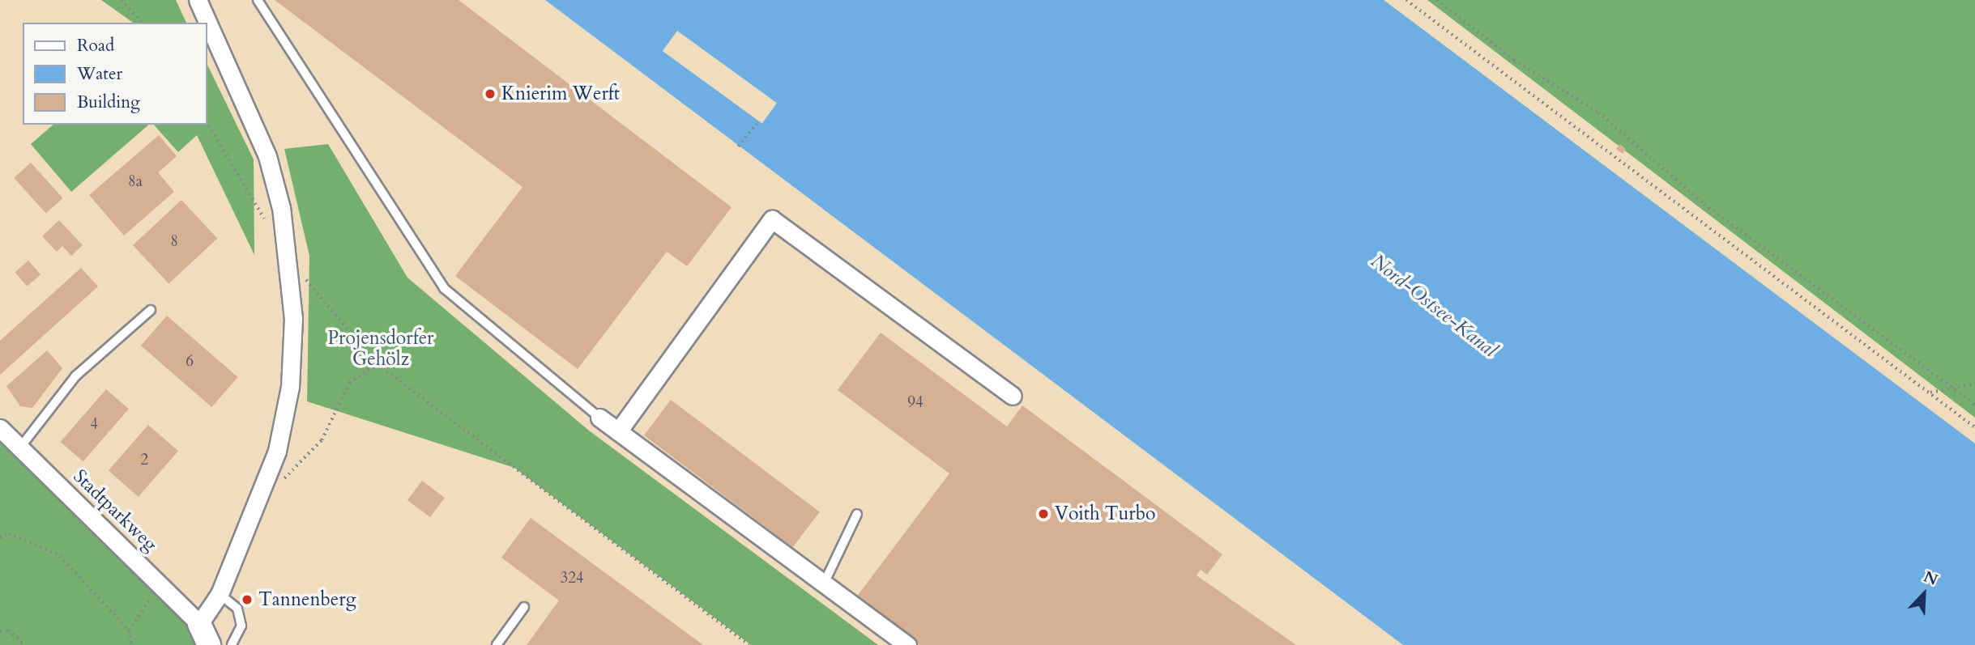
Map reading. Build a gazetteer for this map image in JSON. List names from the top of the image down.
{
  "streets": {
    "street": ["Stadtparkweg"]
  },
  "water": ["Nord-Ostsee-Kanal"],
  "parks": ["Projensdorfer Gehölz"],
  "places": ["Knierim Werft", "Voith Turbo", "Tannenberg"],
  "house_numbers": [
    "8a",
    "8",
    "6",
    "94",
    "4",
    "2",
    "324"
  ],
  "legend": ["Road", "Water", "Building"],
  "north": "top right"
}
